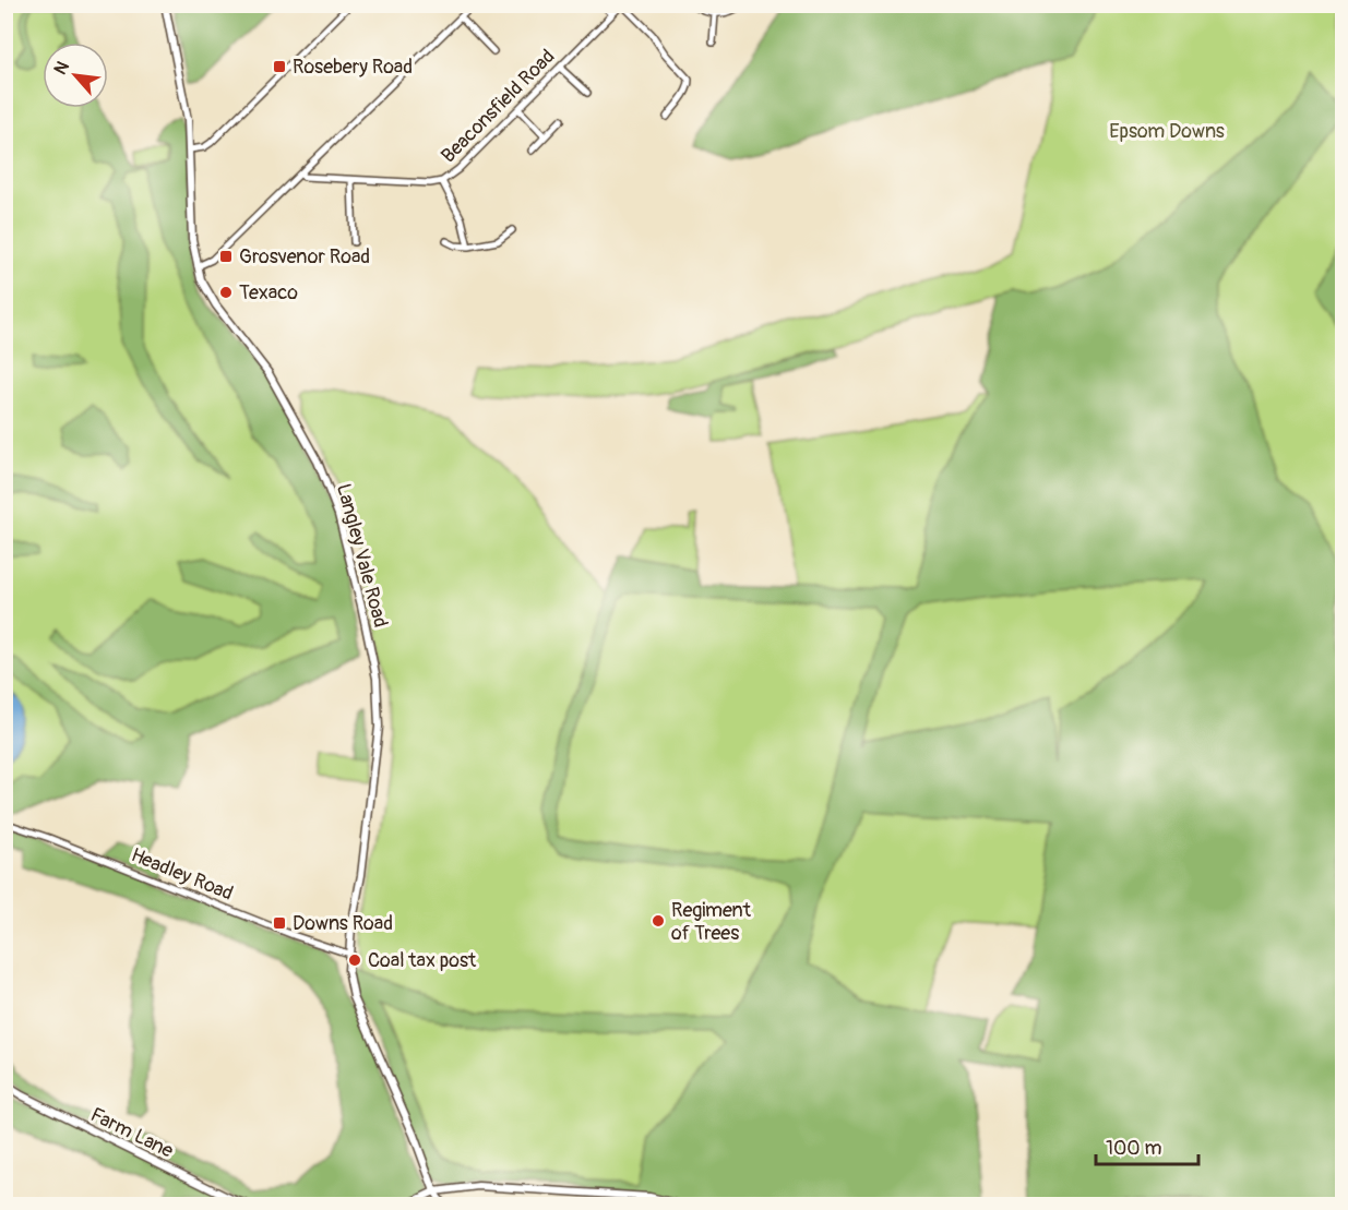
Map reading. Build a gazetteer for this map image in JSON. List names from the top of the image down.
{
  "streets": {
    "street": [
      "Beaconsfield Road",
      "Langley Vale Road",
      "Headley Road",
      "Farm Lane"
    ]
  },
  "crossings": [
    ["Langley Vale Road", "Headley Road"]
  ],
  "parks": ["Epsom Downs"],
  "places": {
    "transit": ["Rosebery Road", "Grosvenor Road", "Downs Road"],
    "other": ["Texaco", "Regiment of Trees", "Coal tax post"]
  },
  "scale_bar": "100 m",
  "north": "top left"
}
